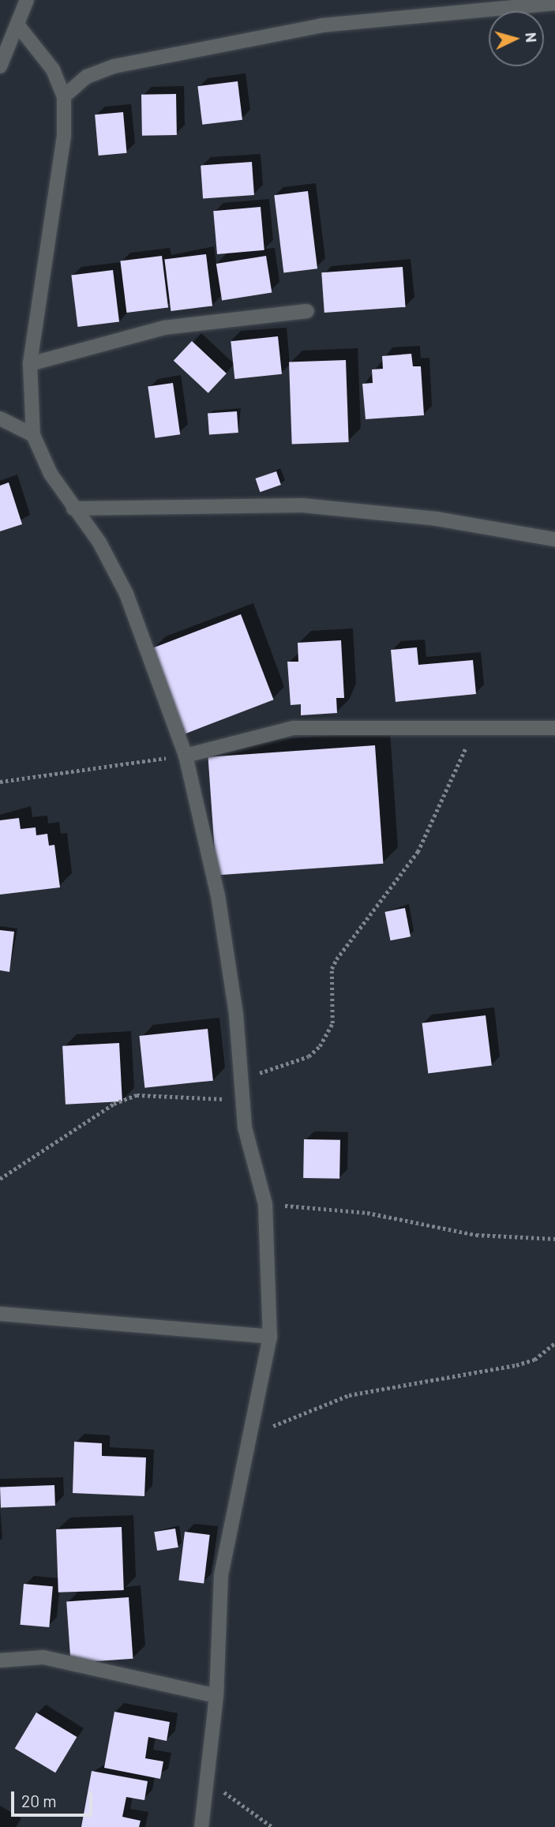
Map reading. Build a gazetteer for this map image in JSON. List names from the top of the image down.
{
  "scale_bar": "20 m",
  "north": "right"
}
